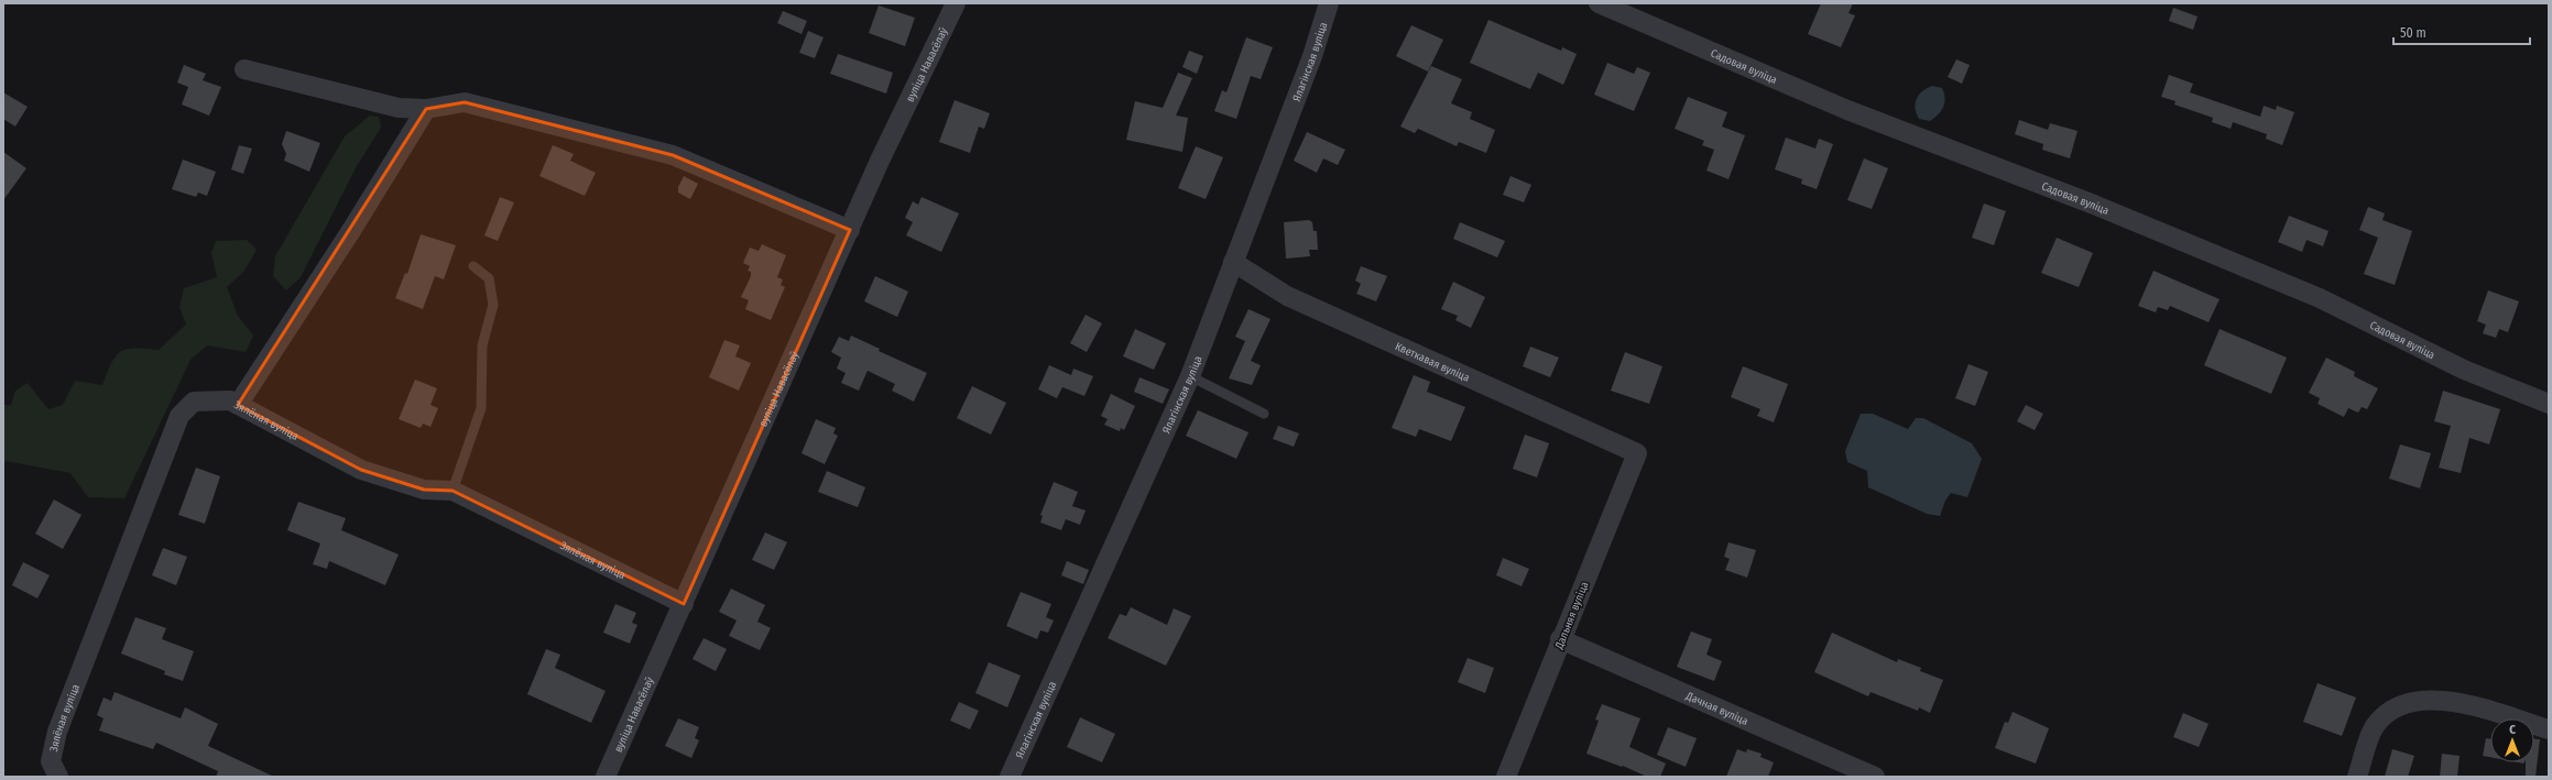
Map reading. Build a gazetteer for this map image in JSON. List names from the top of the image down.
{
  "streets": {
    "street": [
      "Ялагінская вуліца",
      "вуліца Навасёлаў",
      "Садовая вуліца",
      "Кветкавая вуліца",
      "Зялёная вуліца",
      "Дальняя вуліца",
      "Дачная вуліца"
    ]
  },
  "crossings": [
    ["Ялагінская вуліца", "Кветкавая вуліца"],
    ["вуліца Навасёлаў", "Зялёная вуліца"],
    ["Кветкавая вуліца", "Дальняя вуліца"],
    ["Дальняя вуліца", "Дачная вуліца"]
  ],
  "scale_bar": "50 m",
  "north": "top"
}
